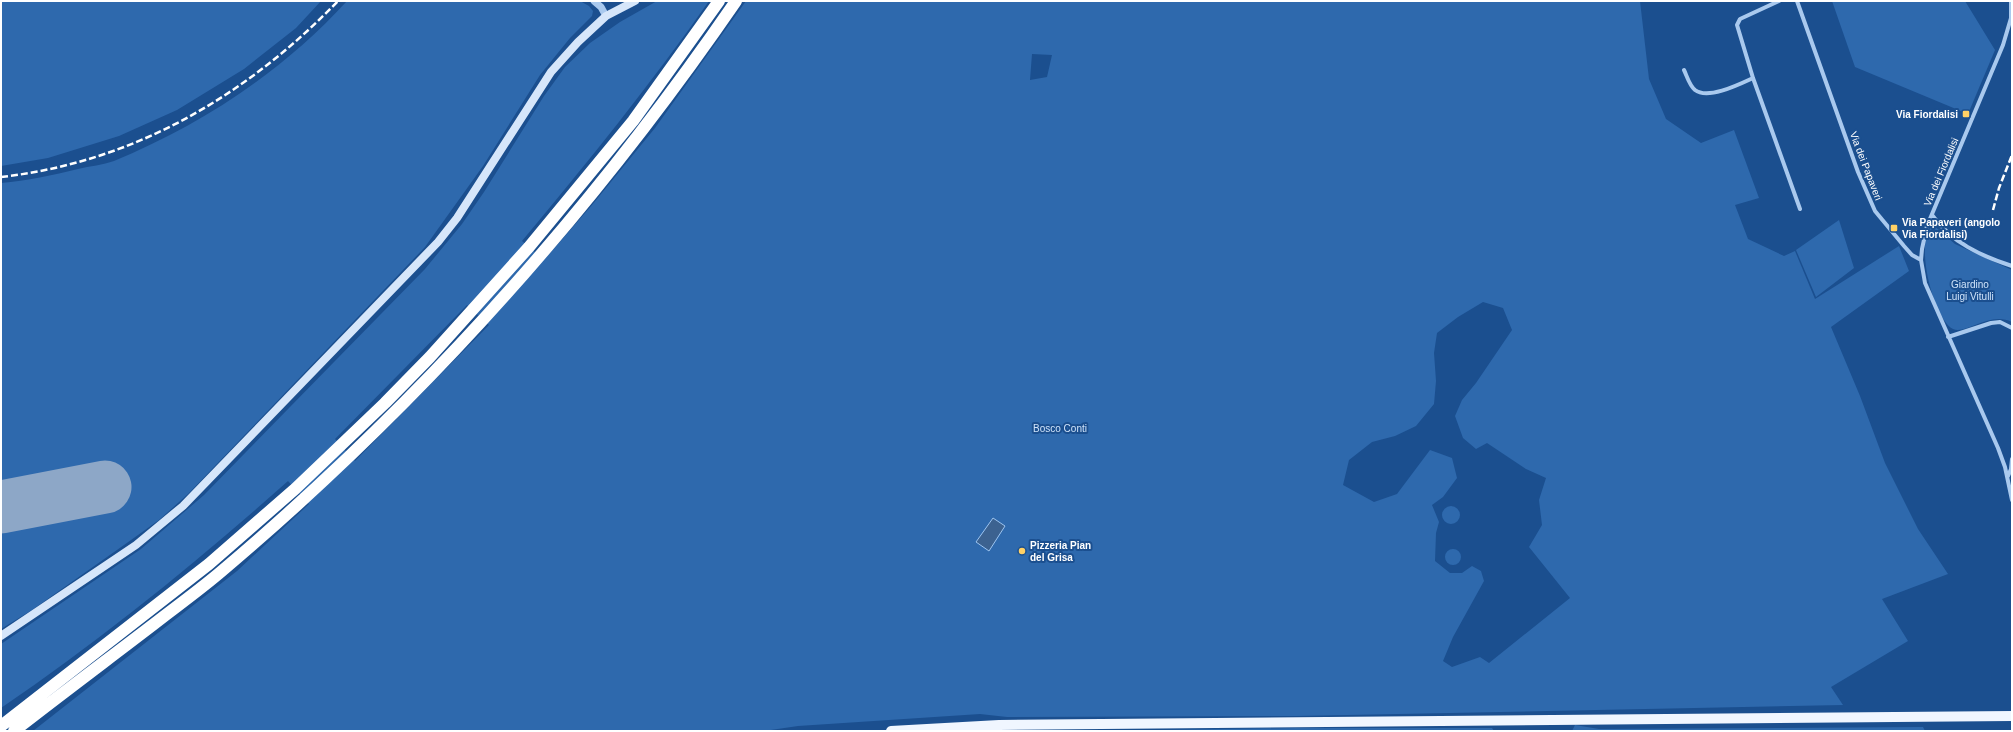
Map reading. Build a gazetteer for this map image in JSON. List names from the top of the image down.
{
  "streets": {
    "street": ["Via dei Papaveri", "Via dei Fiordalisi"]
  },
  "crossings": [
    ["Via dei Papaveri", "Via dei Fiordalisi"]
  ],
  "parks": ["Giardino Luigi Vitulli", "Bosco Conti"],
  "places": {
    "transit": ["Via Fiordalisi", "Via Papaveri (angolo Via Fiordalisi)"],
    "other": ["Pizzeria Pian del Grisa"]
  }
}
